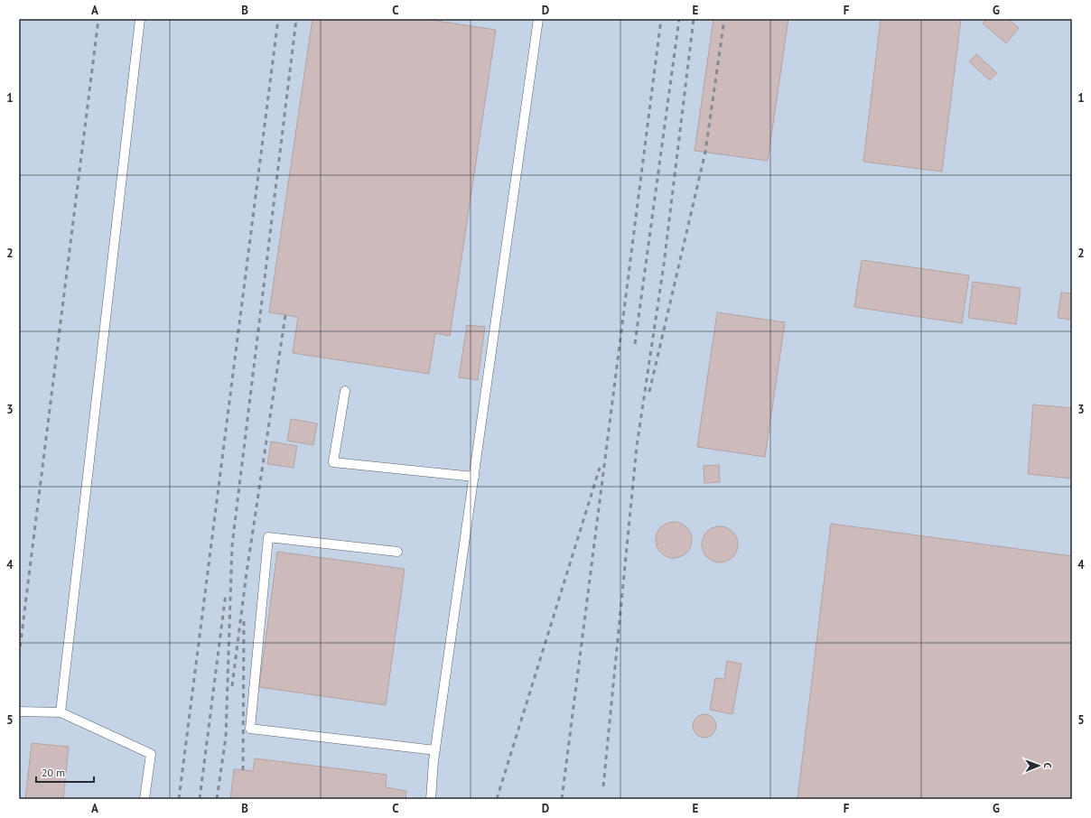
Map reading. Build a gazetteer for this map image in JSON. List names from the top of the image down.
{
  "scale_bar": "20 m",
  "north": "right",
  "grid": {
    "columns": [
      "A",
      "B",
      "C",
      "D",
      "E",
      "F",
      "G"
    ],
    "rows": [
      "1",
      "2",
      "3",
      "4",
      "5"
    ]
  }
}
